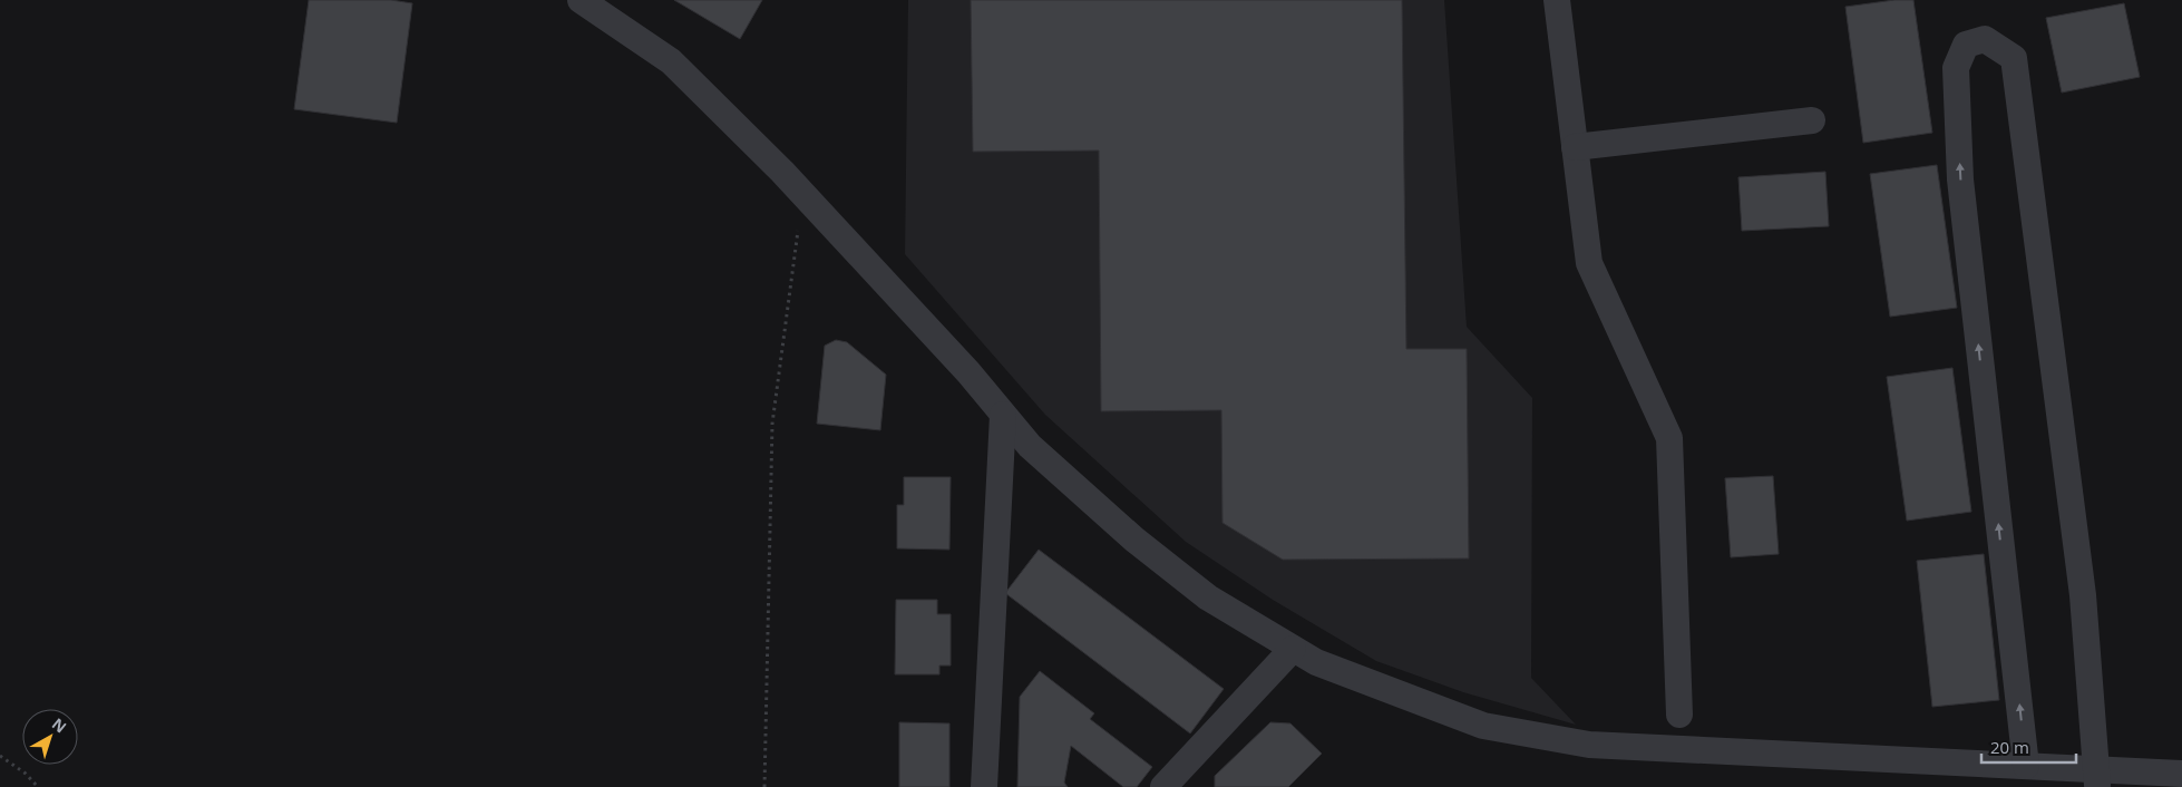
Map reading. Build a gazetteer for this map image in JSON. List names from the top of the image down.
{
  "scale_bar": "20 m",
  "north": "top right"
}
